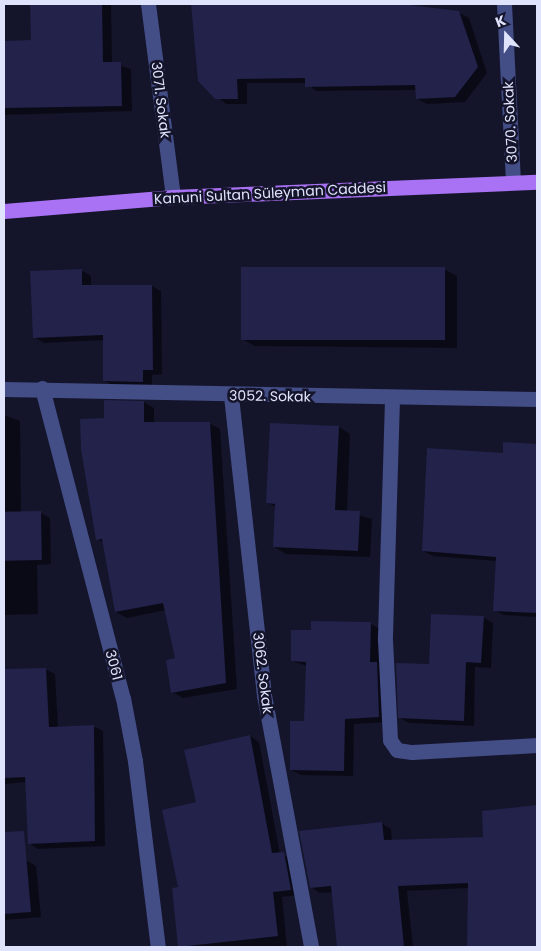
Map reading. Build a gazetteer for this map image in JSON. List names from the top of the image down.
{
  "streets": {
    "main road": ["Kanuni Sultan Süleyman Caddesi"],
    "street": [
      "3071. Sokak",
      "3070. Sokak",
      "3052. Sokak",
      "3061",
      "3062. Sokak"
    ]
  },
  "crossings": [
    ["3071. Sokak", "Kanuni Sultan Süleyman Caddesi"],
    ["3070. Sokak", "Kanuni Sultan Süleyman Caddesi"],
    ["3052. Sokak", "3061"],
    ["3052. Sokak", "3062. Sokak"]
  ],
  "north": "top"
}
